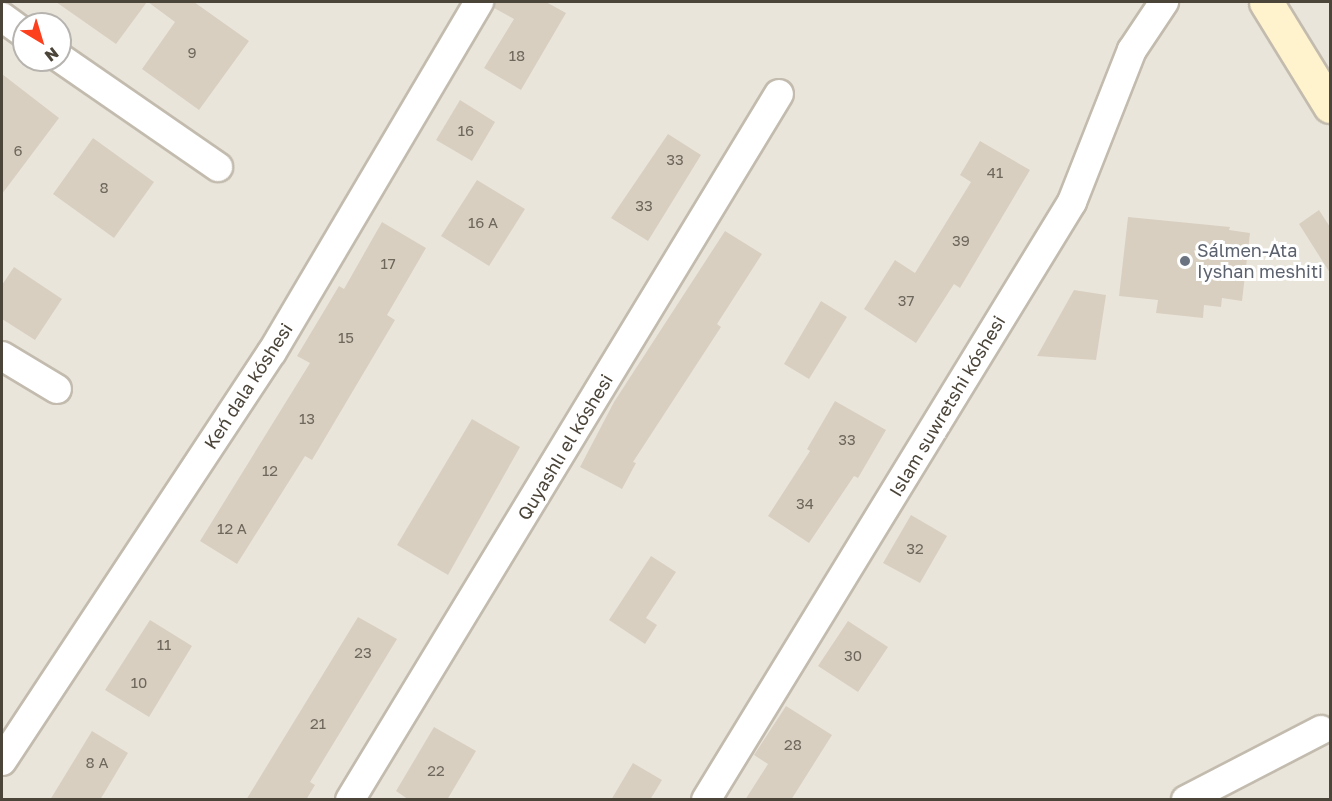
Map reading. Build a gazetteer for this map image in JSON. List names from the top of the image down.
{
  "streets": {
    "street": ["Keń dala kóshesi", "Islam suwretshi kóshesi", "Quyashlı el kóshesi"]
  },
  "places": ["Sálmen-Ata Iyshan meshiti"],
  "house_numbers": [
    "9",
    "18",
    "16",
    "6",
    "33",
    "41",
    "8",
    "33",
    "16 А",
    "39",
    "17",
    "37",
    "15",
    "13",
    "33",
    "12",
    "34",
    "12 А",
    "32",
    "11",
    "23",
    "30",
    "10",
    "21",
    "28",
    "8 А",
    "22"
  ],
  "north": "bottom right"
}
